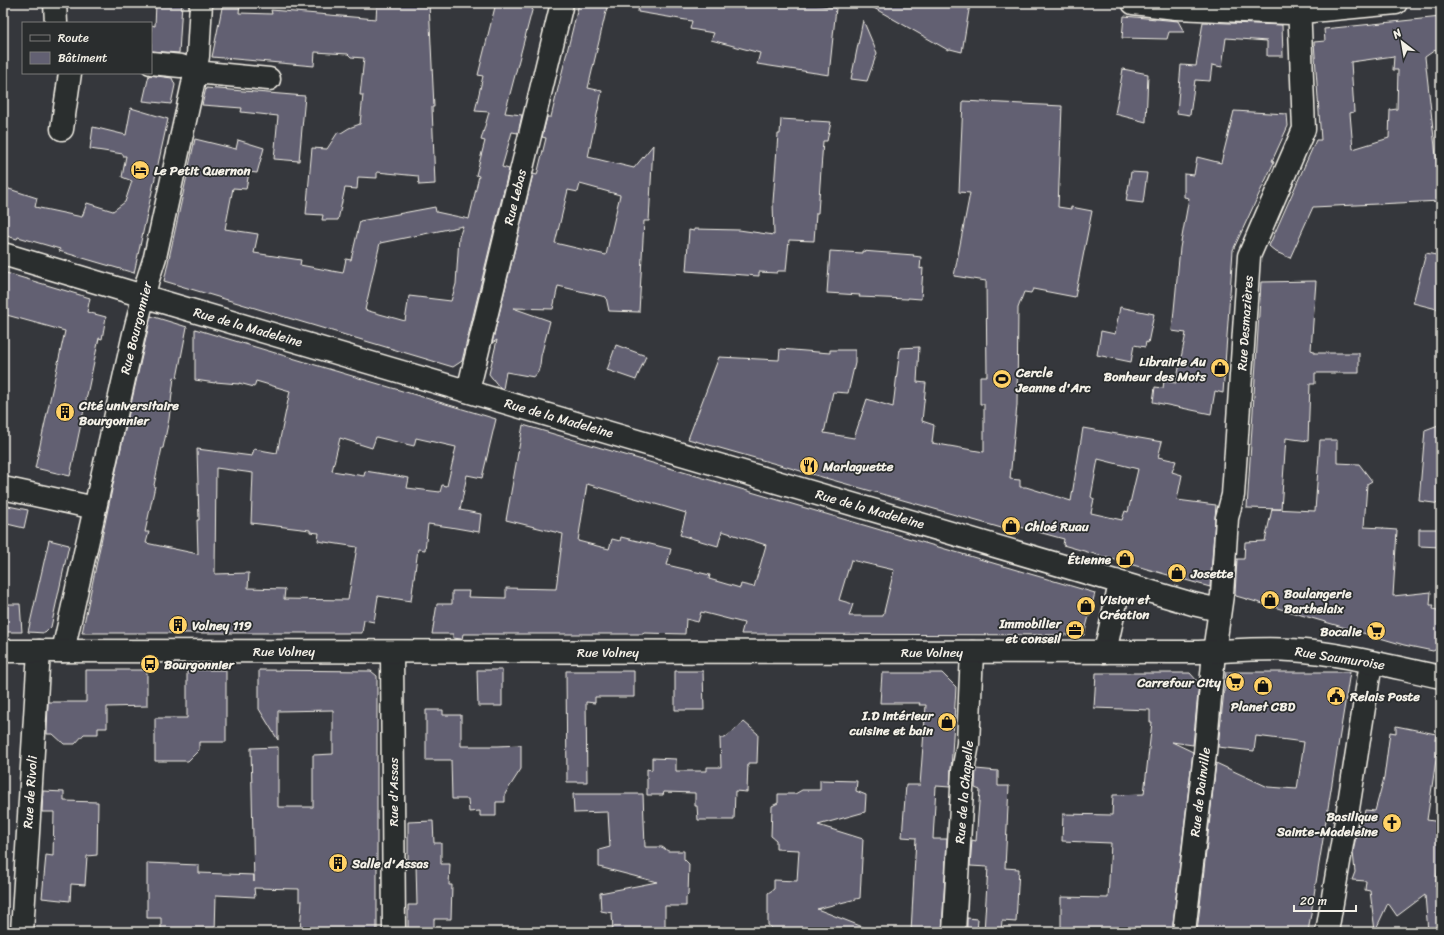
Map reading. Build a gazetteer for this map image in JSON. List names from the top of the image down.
{
  "streets": {
    "street": [
      "Rue Lebas",
      "Rue Desmazières",
      "Rue de la Madeleine",
      "Rue Bourgonnier",
      "Rue Volney",
      "Rue Saumuroise",
      "Rue de Rivoli",
      "Rue d'Assas",
      "Rue de la Chapelle",
      "Rue de Dainville"
    ]
  },
  "crossings": [
    ["Rue Lebas", "Rue de la Madeleine"],
    ["Rue Desmazières", "Rue de la Madeleine"],
    ["Rue Desmazières", "Rue Volney"],
    ["Rue Desmazières", "Rue Saumuroise"],
    ["Rue Desmazières", "Rue de Dainville"],
    ["Rue de la Madeleine", "Rue Bourgonnier"],
    ["Rue Bourgonnier", "Rue Volney"],
    ["Rue Volney", "Rue Saumuroise"],
    ["Rue Volney", "Rue de Rivoli"],
    ["Rue Volney", "Rue d'Assas"],
    ["Rue Volney", "Rue de la Chapelle"],
    ["Rue Volney", "Rue de Dainville"],
    ["Rue Saumuroise", "Rue de Dainville"]
  ],
  "places": {
    "hotel": ["Le Petit Quernon"],
    "shop": [
      "Librairie Au Bonheur des Mots",
      "Chloé Ruau",
      "Étienne",
      "Josette",
      "Boulangerie Barthelaix",
      "Vision et Création",
      "Planet CBD",
      "I.D intérieur cuisine et bain"
    ],
    "sports": ["Cercle Jeanne d'Arc"],
    "building": ["Cité universitaire Bourgonnier", "Volney 119", "Salle d'Assas"],
    "restaurant": ["Marlaguette"],
    "office": ["Immobilier et conseil"],
    "supermarket": ["Bocalie", "Carrefour City"],
    "bus stop": ["Bourgonnier"],
    "public building": ["Relais Poste"],
    "church": ["Basilique Sainte-Madeleine"]
  },
  "legend": ["Route", "Bâtiment"],
  "scale_bar": "20 m",
  "north": "top left"
}
